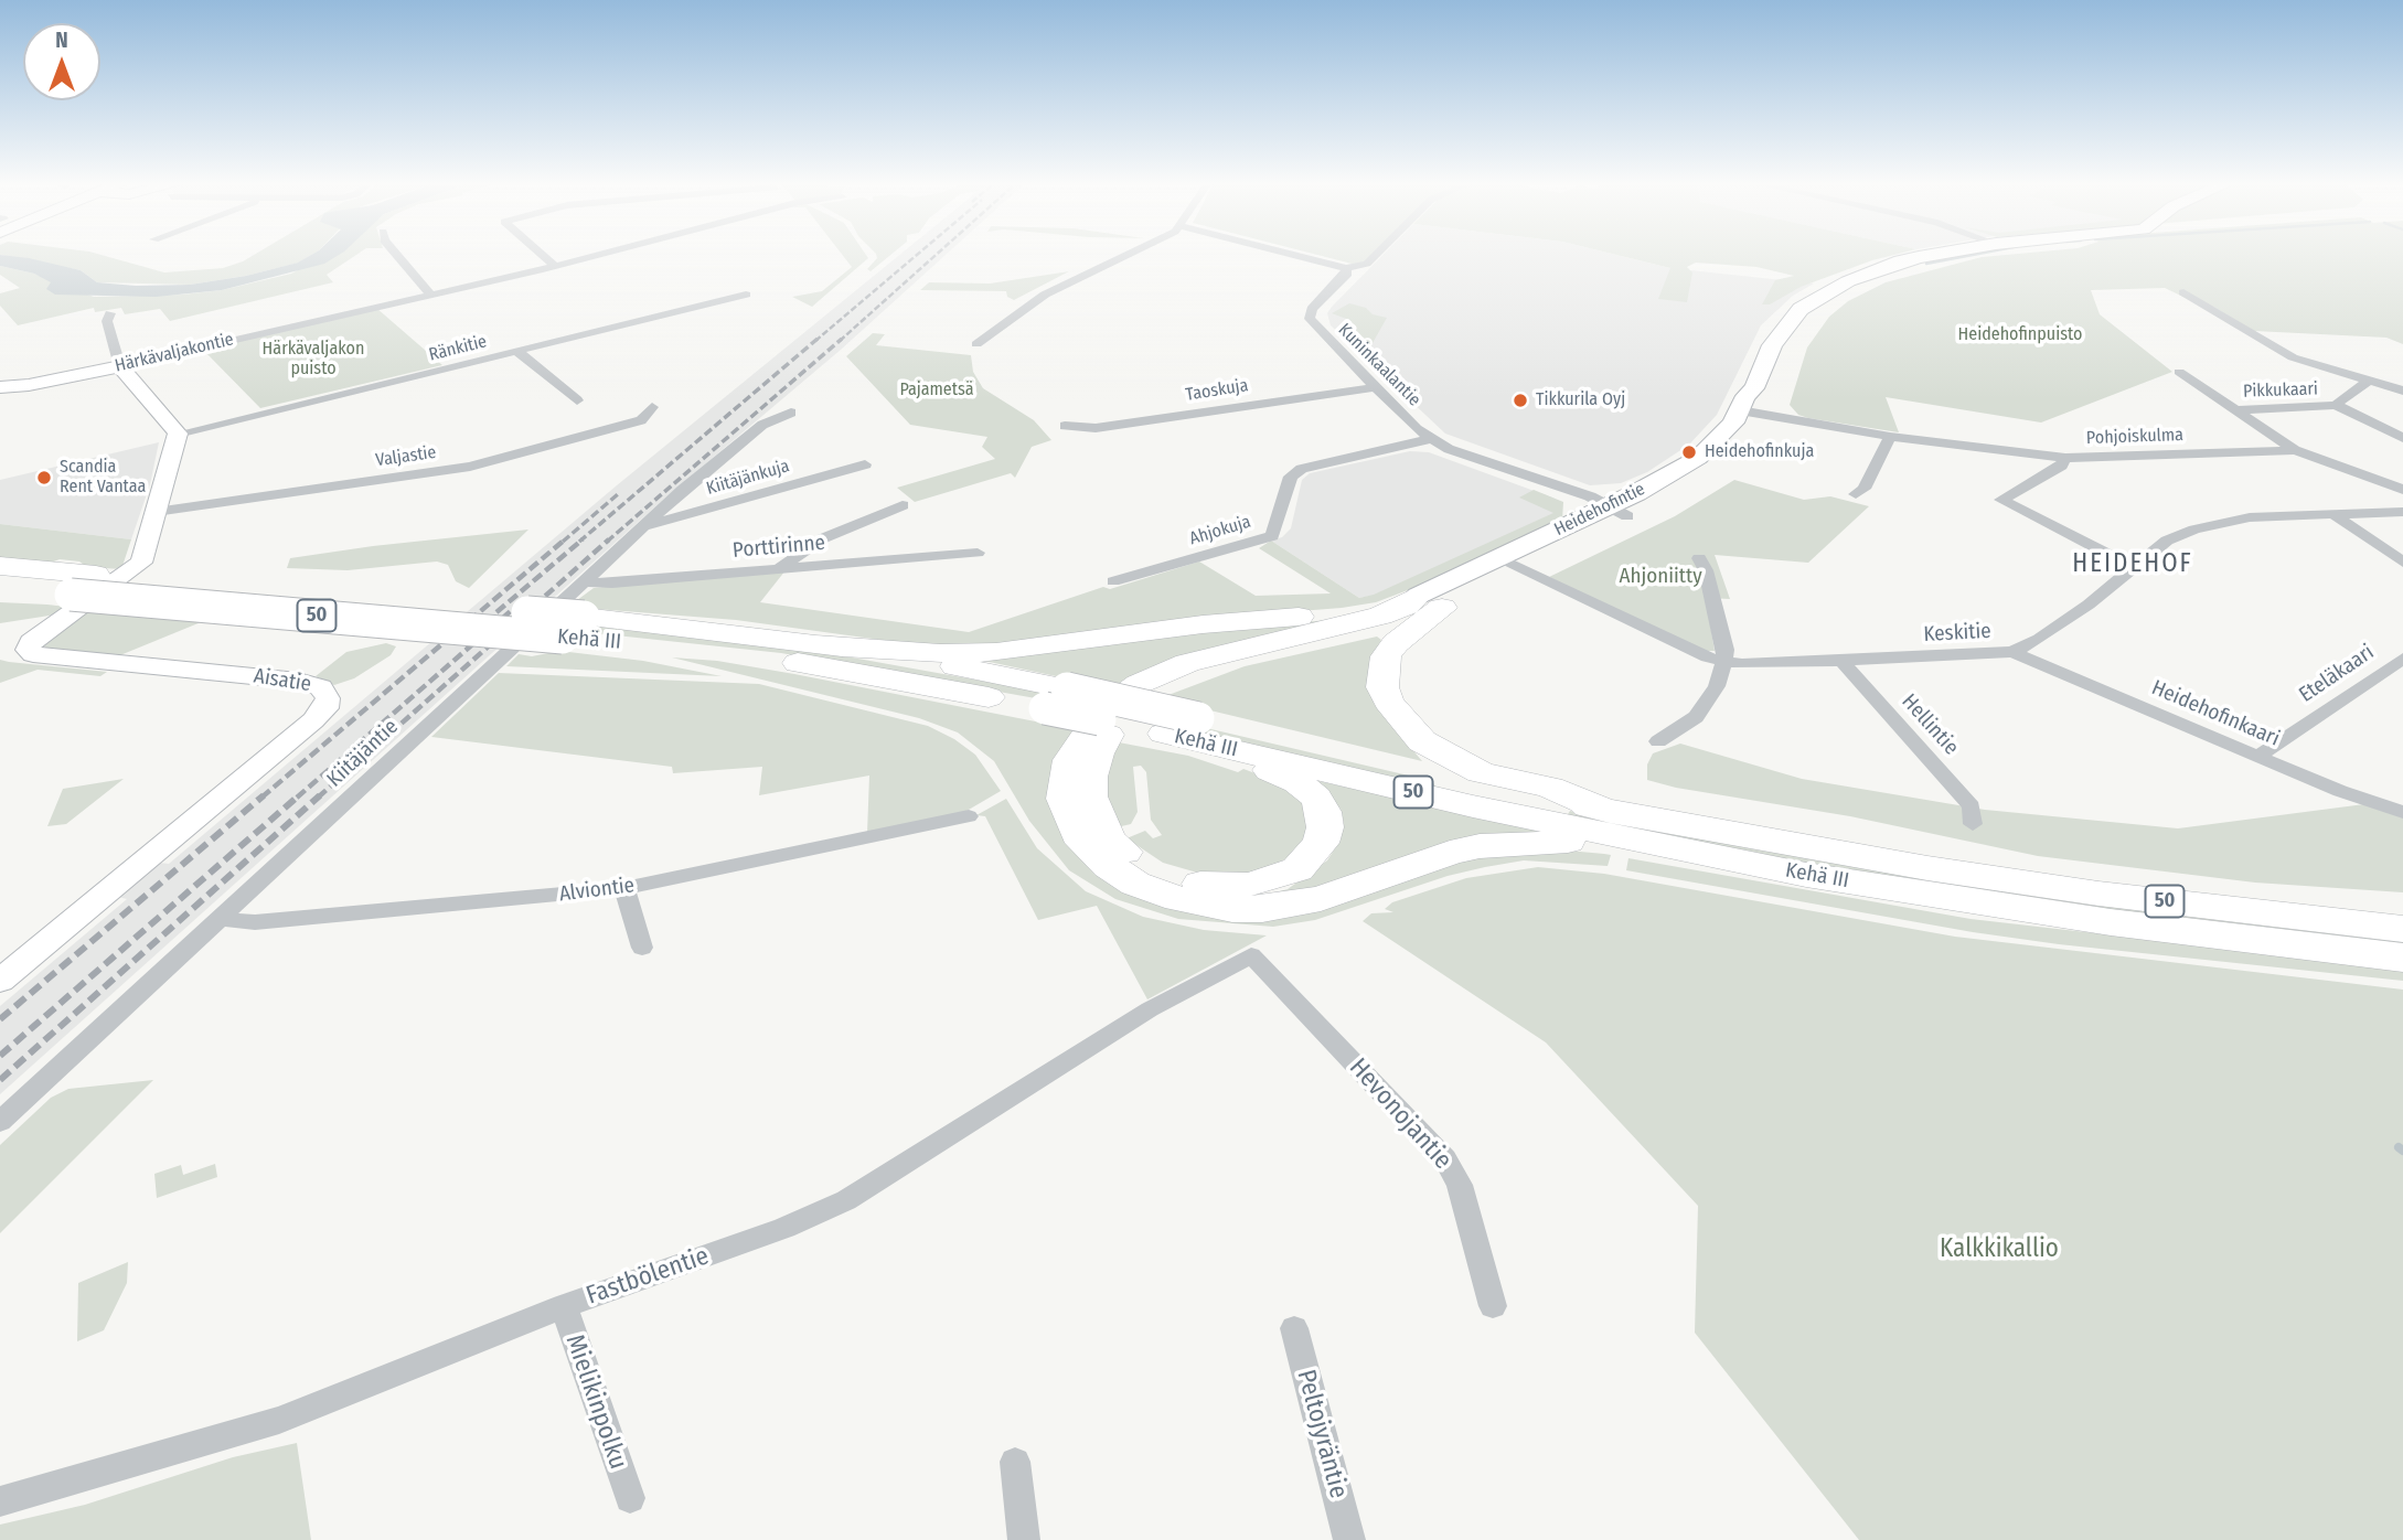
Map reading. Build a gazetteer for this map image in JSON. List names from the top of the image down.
{
  "streets": {
    "highway": ["50", "Kehä III"],
    "main road": ["Heidehofintie"],
    "street": [
      "Ränkitie",
      "Härkävaljakontie",
      "Kuninkaalantie",
      "Taoskuja",
      "Pikkukaari",
      "Pohjoiskulma",
      "Valjastie",
      "Kiitäjänkuja",
      "Ahjokuja",
      "Porttirinne",
      "Keskitie",
      "Eteläkaari",
      "Aisatie",
      "Heidehofinkaari",
      "Hellintie",
      "Kiitäjäntie",
      "Alviontie",
      "Hevonojantie",
      "Fastbölentie",
      "Mielikinpolku",
      "Peltojyräntie"
    ]
  },
  "crossings": [
    ["Kuninkaalantie", "Taoskuja"],
    ["Kuninkaalantie", "Heidehofintie"],
    ["Kuninkaalantie", "Ahjokuja"],
    ["Pohjoiskulma", "Keskitie"],
    ["Valjastie", "Aisatie"],
    ["Kiitäjänkuja", "Kiitäjäntie"],
    ["Heidehofintie", "Keskitie"],
    ["Porttirinne", "Kiitäjäntie"],
    ["Keskitie", "Heidehofinkaari"],
    ["Keskitie", "Hellintie"],
    ["Eteläkaari", "Heidehofinkaari"],
    ["Kiitäjäntie", "Alviontie"],
    ["Hevonojantie", "Fastbölentie"],
    ["Fastbölentie", "Mielikinpolku"]
  ],
  "districts": ["HEIDEHOF"],
  "parks": [
    "Heidehofinpuisto",
    "Härkävaljakon puisto",
    "Pajametsä",
    "Ahjoniitty",
    "Kalkkikallio"
  ],
  "places": ["Tikkurila Oyj", "Heidehofinkuja", "Scandia Rent Vantaa"],
  "north": "top"
}
